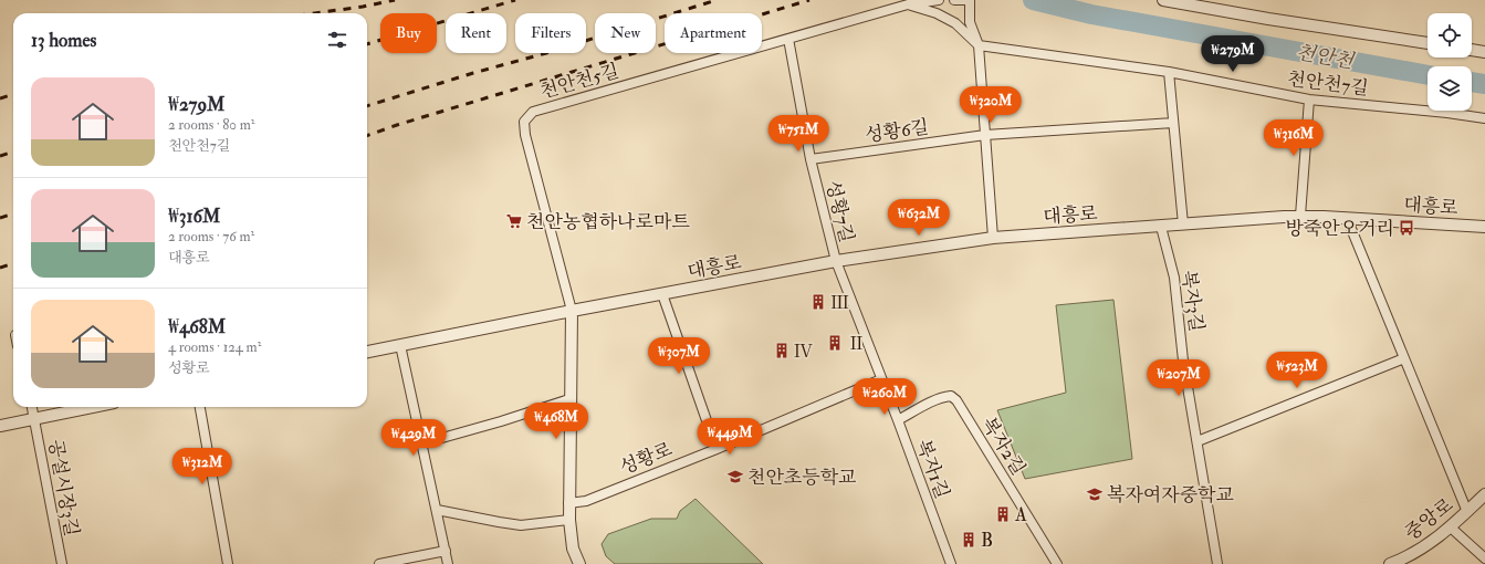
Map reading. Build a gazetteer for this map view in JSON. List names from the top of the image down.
{
  "streets": {
    "street": [
      "천안천5길",
      "천안천7길",
      "성황6길",
      "대흥로",
      "성황7길",
      "복자3길",
      "복자2길",
      "성황로",
      "복자1길",
      "공설시장3길",
      "중앙로"
    ]
  },
  "crossings": [
    ["천안천5길", "대흥로"],
    ["천안천5길", "성황7길"],
    ["성황6길", "성황7길"],
    ["대흥로", "성황7길"],
    ["대흥로", "복자3길"],
    ["대흥로", "복자1길"],
    ["성황7길", "복자1길"],
    ["복자2길", "복자1길"],
    ["성황로", "복자1길"]
  ],
  "water": ["천안천"],
  "places": {
    "supermarket": ["천안농협하나로마트"],
    "bus stop": ["방죽안오거리"],
    "building": [
      "Ⅲ",
      "Ⅱ",
      "Ⅳ",
      "A",
      "B"
    ],
    "school or university": ["천안초등학교", "복자여자중학교"]
  },
  "page": {
    "chip": [
      "Buy",
      "Rent",
      "Filters",
      "New",
      "Apartment"
    ],
    "heading": "13 homes",
    "price": [
      "₩279M",
      "₩320M",
      "₩751M",
      "₩316M",
      "₩632M",
      "₩307M",
      "₩523M",
      "₩207M",
      "₩260M",
      "₩468M",
      "₩449M",
      "₩429M",
      "₩312M"
    ],
    "list": [
      {
        "name": "₩279M",
        "note": "2 rooms · 80 m² · 천안천7길"
      },
      {
        "name": "₩316M",
        "note": "2 rooms · 76 m² · 대흥로"
      },
      {
        "name": "₩468M",
        "note": "4 rooms · 124 m² · 성황로"
      }
    ]
  }
}
